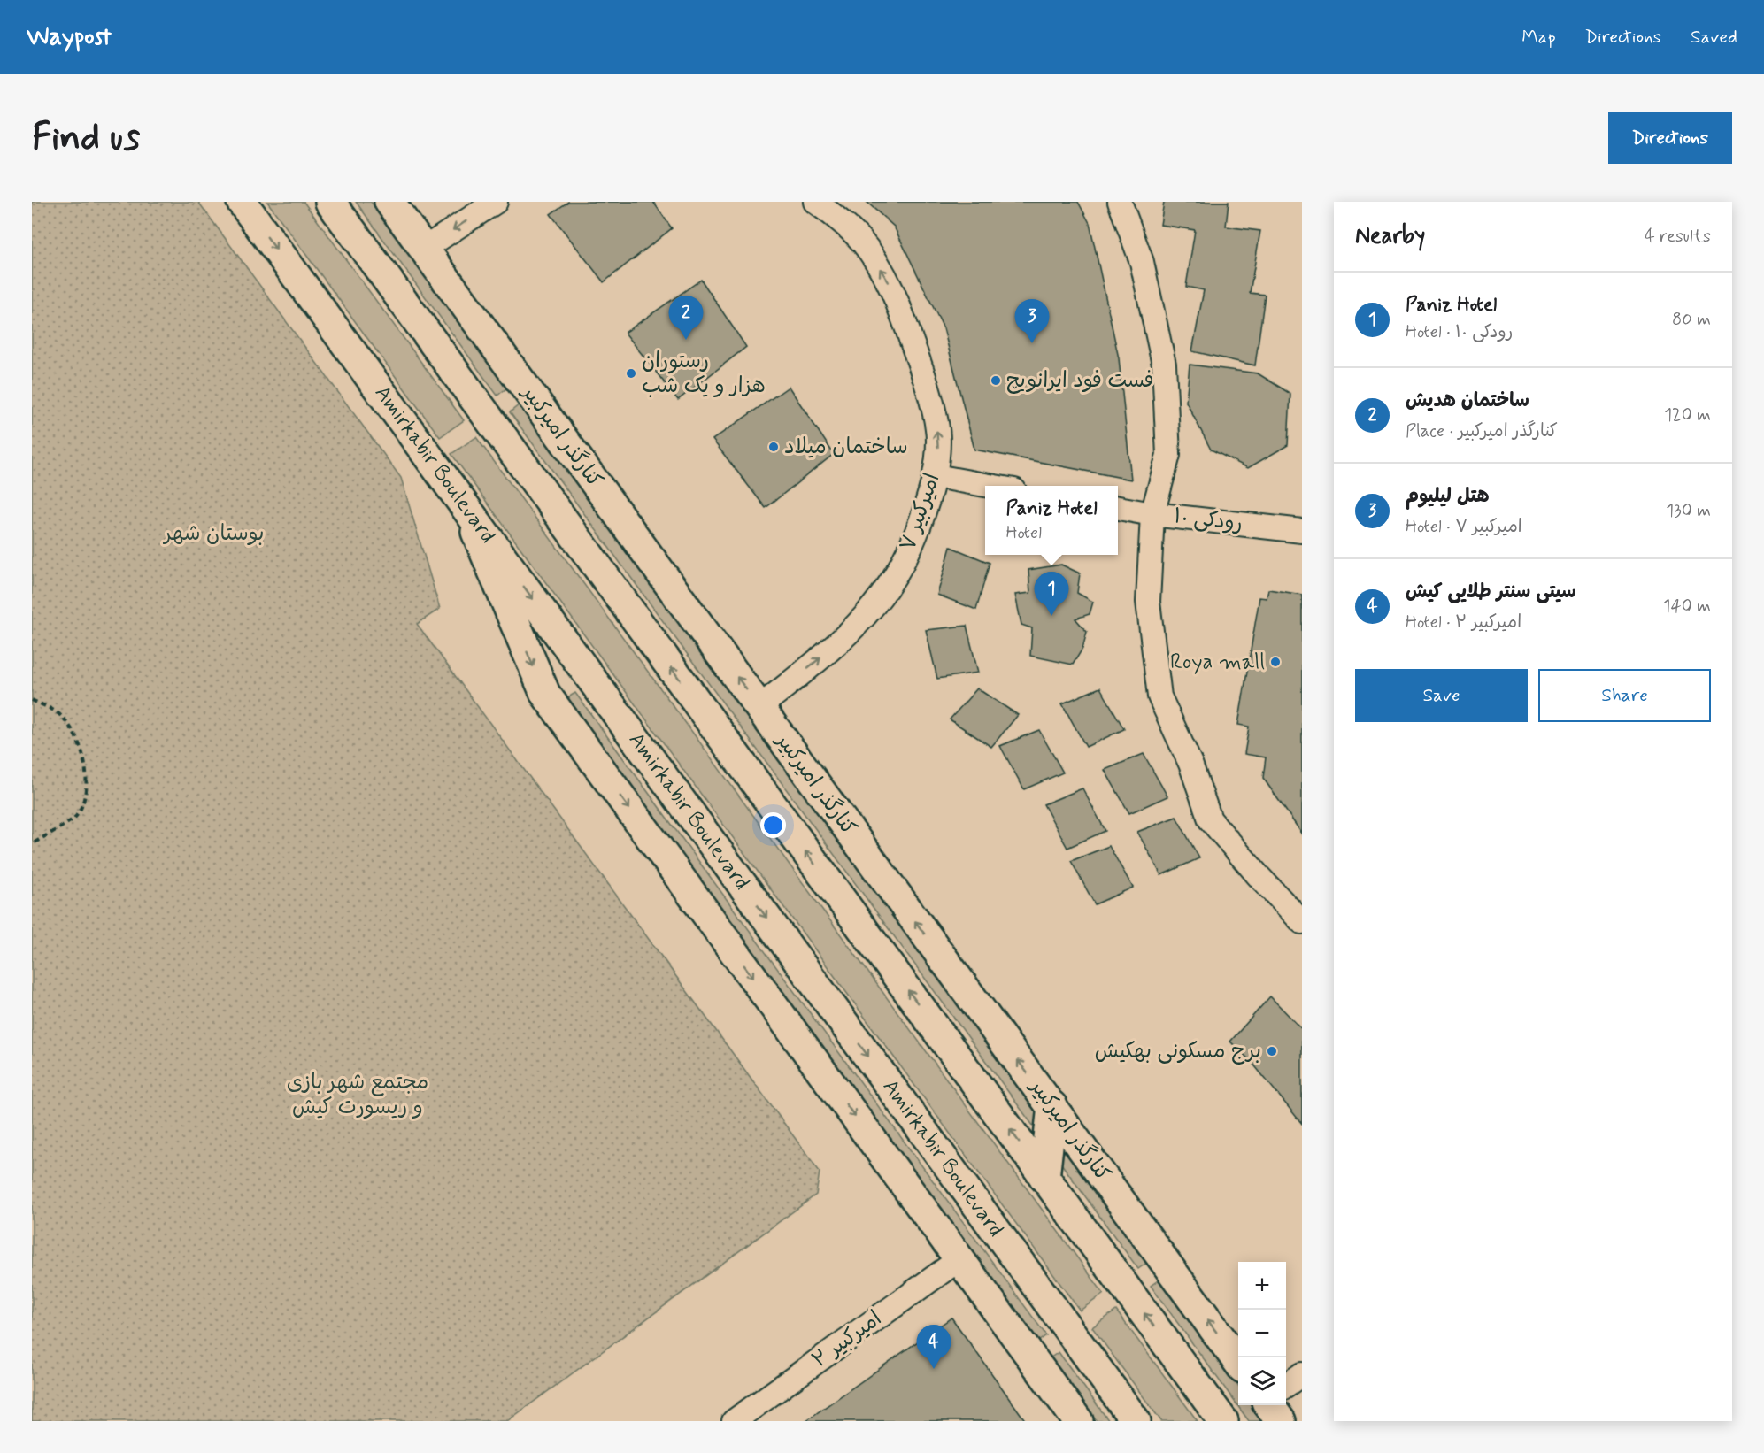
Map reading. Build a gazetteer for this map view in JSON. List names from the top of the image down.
{
  "streets": {
    "main road": ["کنارگذر امیرکبیر", "Amirkabir Boulevard"],
    "street": ["امیرکبیر ۷", "رودکی ۱۰", "امیرکبیر ۲"]
  },
  "crossings": [
    ["کنارگذر امیرکبیر", "امیرکبیر ۷"]
  ],
  "one_way": ["امیرکبیر ۷"],
  "parks": ["بوستان شهر", "مجتمع شهر بازی و ریسورت کیش"],
  "places": [
    "رستوران هزار و یک شب",
    "فست فود ایرانویچ",
    "ساختمان میلاد",
    "Roya mall",
    "برج مسکونی بهکیش"
  ],
  "page": {
    "header": "Waypost",
    "nav": ["Map", "Directions", "Saved"],
    "buttons": [
      "Directions",
      ["Save", "Share"]
    ],
    "title": "Find us",
    "heading": ["Nearby", "4 results"],
    "list": [
      {
        "mark": "1",
        "name": "Paniz Hotel",
        "note": "Hotel · رودکی ۱۰",
        "value": "80 m"
      },
      {
        "mark": "2",
        "name": "ساختمان هدیش",
        "note": "Place · کنارگذر امیرکبیر",
        "value": "120 m"
      },
      {
        "mark": "3",
        "name": "هتل لیلیوم",
        "note": "Hotel · امیرکبیر ۷",
        "value": "130 m"
      },
      {
        "mark": "4",
        "name": "سیتی سنتر طلایی کیش",
        "note": "Hotel · امیرکبیر ۲",
        "value": "140 m"
      }
    ],
    "pins": [
      "2",
      "3",
      "1",
      "4"
    ],
    "popup": ["Paniz Hotel", "Hotel"],
    "map_buttons": ["+", "−"]
  }
}
